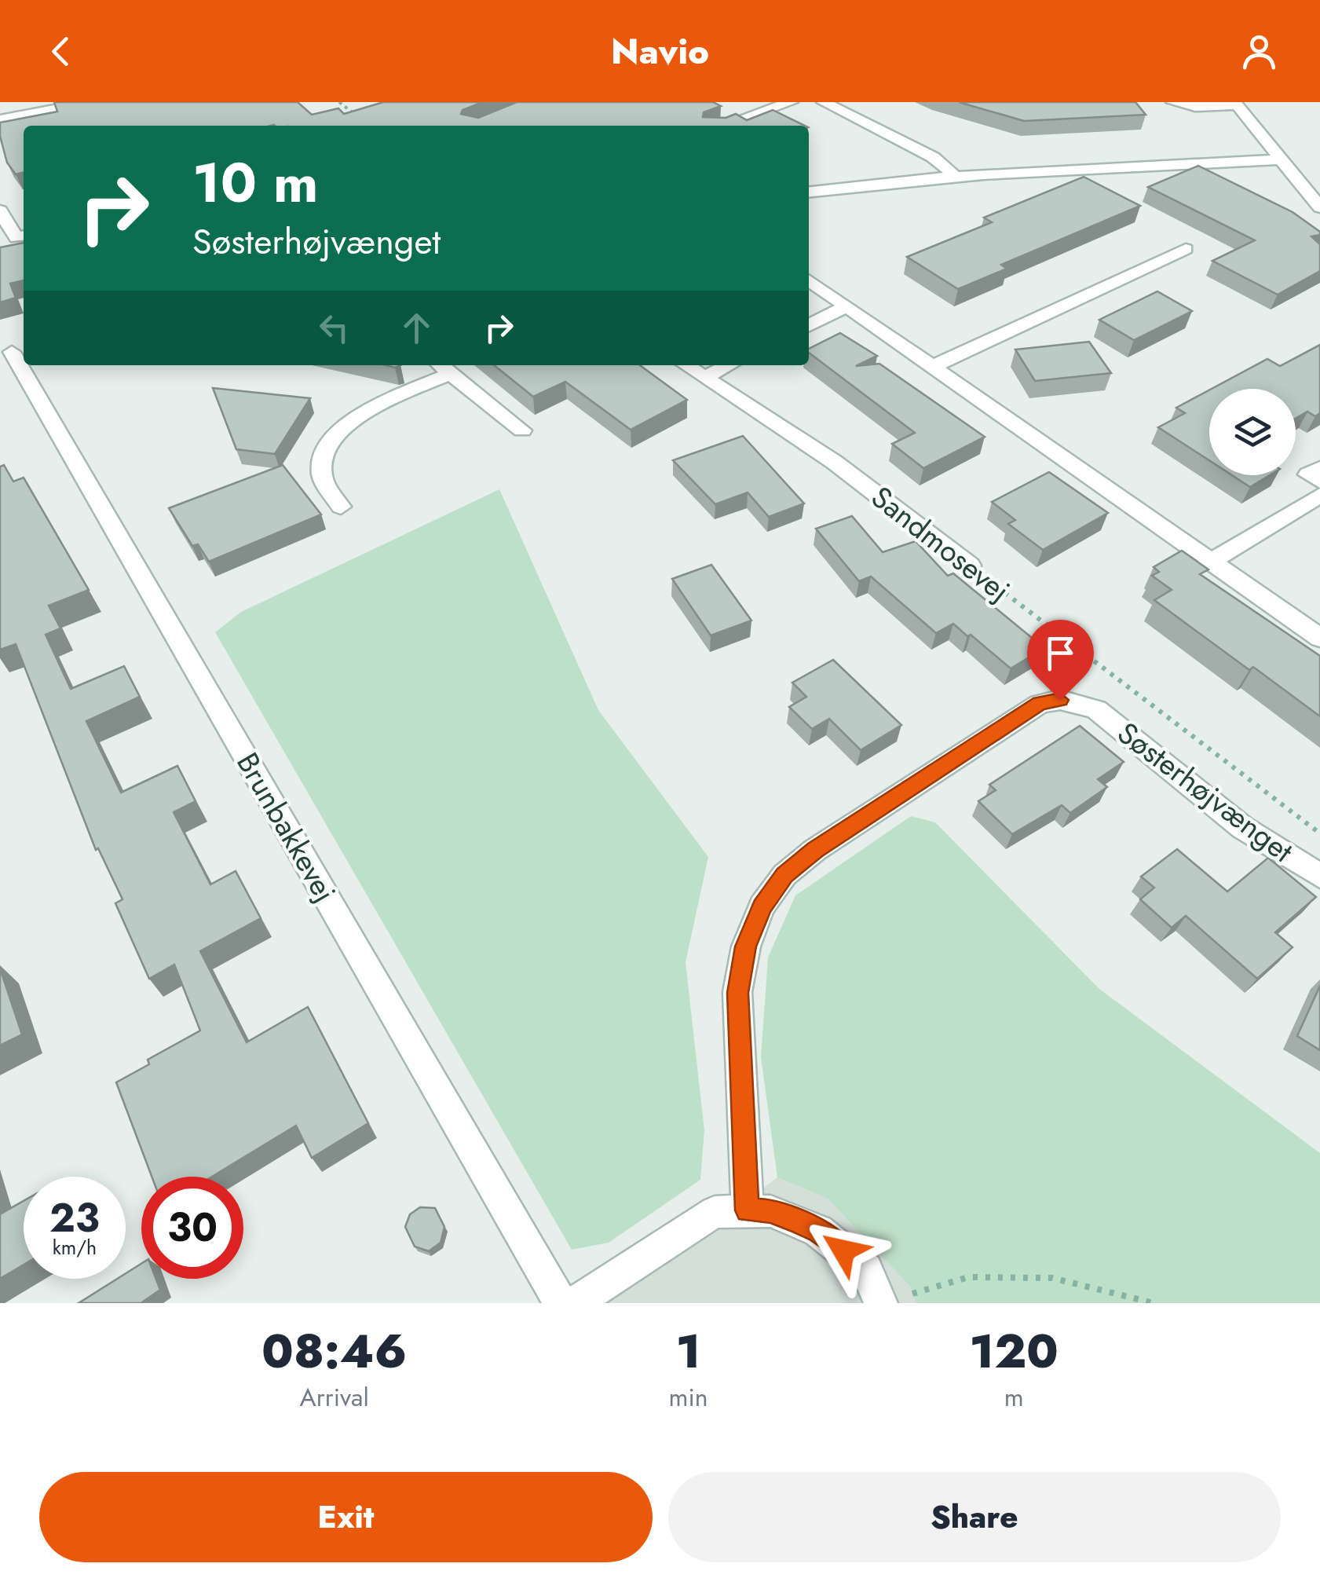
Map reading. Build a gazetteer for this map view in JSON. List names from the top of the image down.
{
  "streets": {
    "street": ["Sandmosevej", "Søsterhøjvænget", "Brunbakkevej"]
  },
  "page": {
    "header": "Navio",
    "turn": ["10 m", "Søsterhøjvænget"],
    "speed": "23 km/h",
    "limit": "30",
    "eta": [
      "08:46",
      "Arrival",
      "1",
      "min",
      "120",
      "m"
    ],
    "buttons": ["Exit", "Share"]
  }
}
